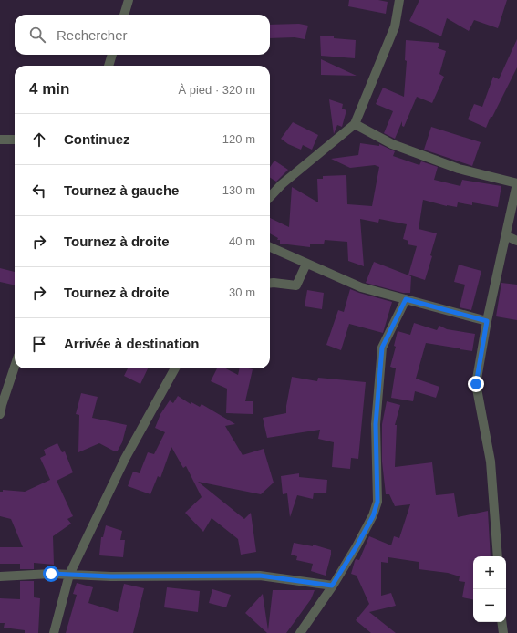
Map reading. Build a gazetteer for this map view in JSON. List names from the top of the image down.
{
  "page": {
    "search": "Rechercher",
    "heading": ["4 min", "À pied · 320 m"],
    "list": [
      ["Continuez", "120 m"],
      ["Tournez à gauche", "130 m"],
      ["Tournez à droite", "40 m"],
      ["Tournez à droite", "30 m"],
      "Arrivée à destination"
    ],
    "map_buttons": ["+", "−"]
  }
}
